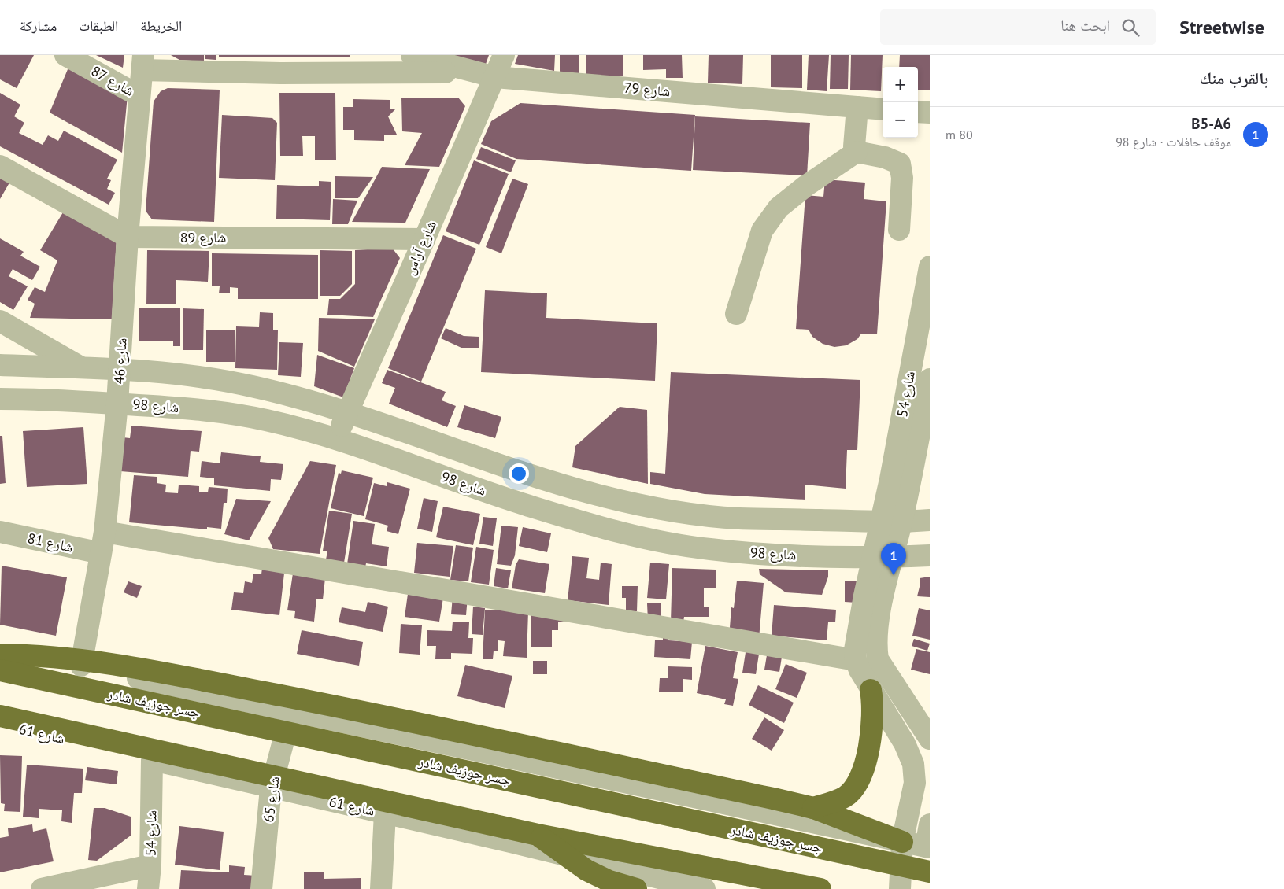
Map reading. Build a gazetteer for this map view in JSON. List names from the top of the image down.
{
  "streets": {
    "highway": ["جسر جوزيف شادر"],
    "street": [
      "شارع 87",
      "شارع 79",
      "شارع 89",
      "شارع آراس",
      "شارع 46",
      "شارع 54",
      "شارع 98",
      "شارع 81",
      "شارع 61",
      "شارع 65"
    ]
  },
  "crossings": [
    ["شارع 87", "شارع 46"],
    ["شارع 79", "شارع آراس"],
    ["شارع 89", "شارع آراس"],
    ["شارع 89", "شارع 46"],
    ["شارع آراس", "شارع 98"],
    ["شارع 46", "شارع 98"],
    ["شارع 46", "شارع 81"],
    ["شارع 54", "شارع 61"],
    ["شارع 61", "شارع 65"]
  ],
  "page": {
    "header": "Streetwise",
    "search": "ابحث هنا",
    "nav": ["الخريطة", "الطبقات", "مشاركة"],
    "heading": "بالقرب منك",
    "map_buttons": ["+", "−"],
    "list": [
      {
        "mark": "1",
        "name": "B5-A6",
        "note": "موقف حافلات · شارع 98",
        "value": "80 m"
      }
    ],
    "pins": "1"
  }
}
